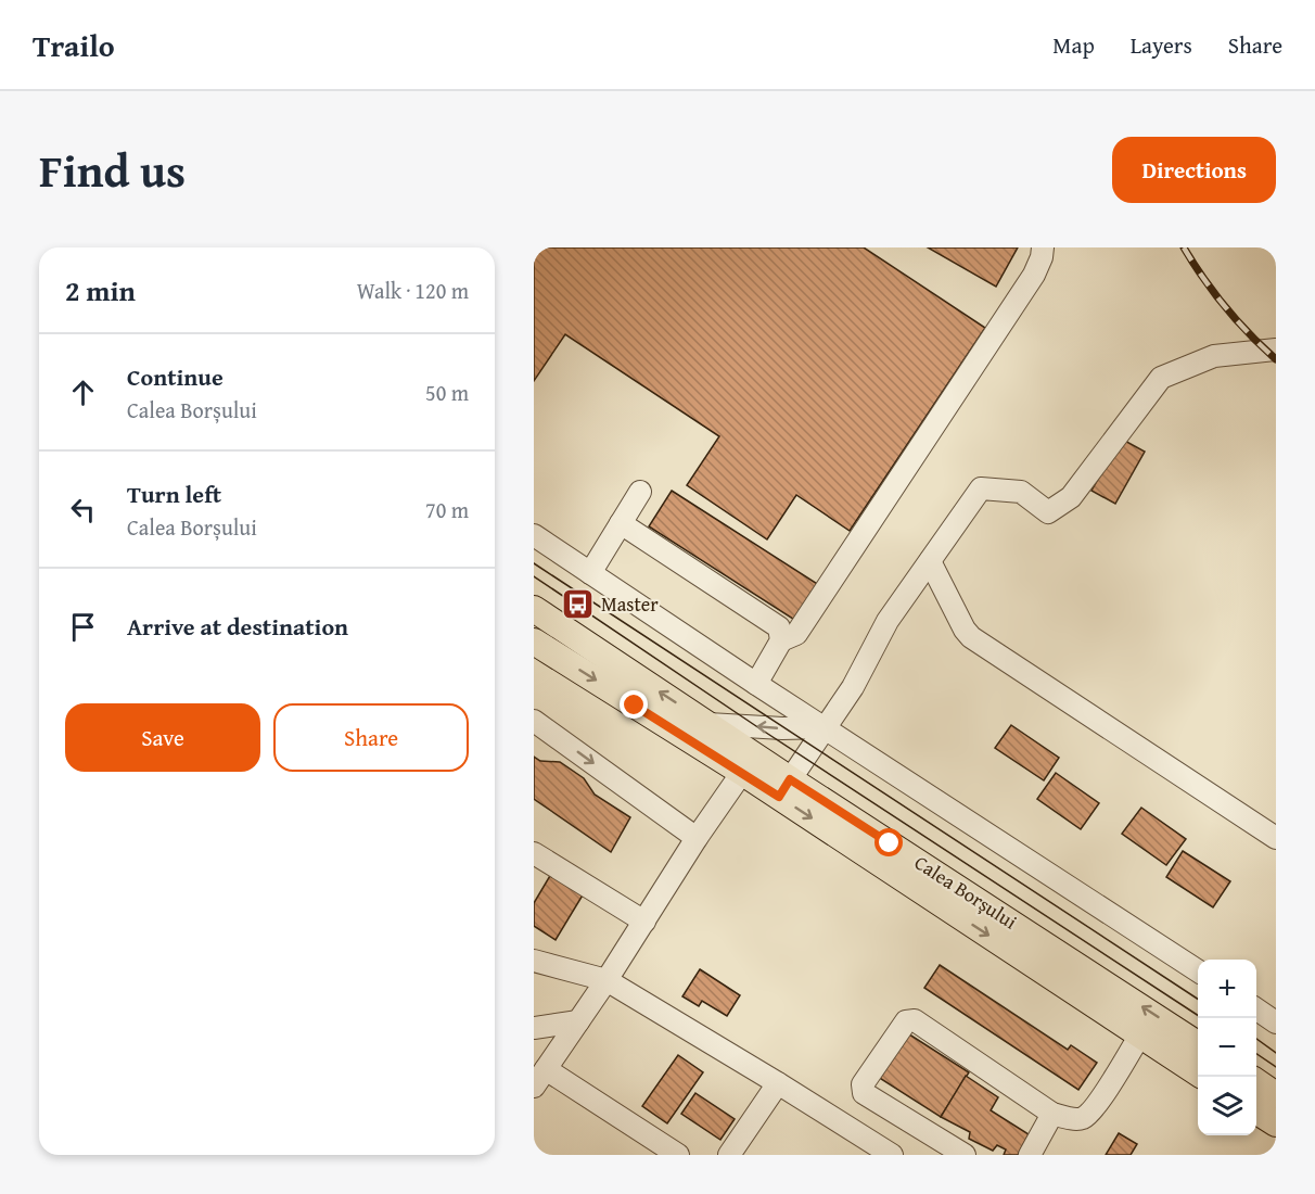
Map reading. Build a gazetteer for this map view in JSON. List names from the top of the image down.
{
  "streets": {
    "main road": ["Calea Borșului"]
  },
  "places": {
    "bus stop": ["Master"]
  },
  "page": {
    "header": "Trailo",
    "nav": ["Map", "Layers", "Share"],
    "title": "Find us",
    "buttons": [
      "Directions",
      ["Save", "Share"]
    ],
    "heading": ["2 min", "Walk · 120 m"],
    "list": [
      ["Continue", "Calea Borșului", "50 m"],
      ["Turn left", "Calea Borșului", "70 m"],
      "Arrive at destination"
    ],
    "map_buttons": ["+", "−"]
  }
}
